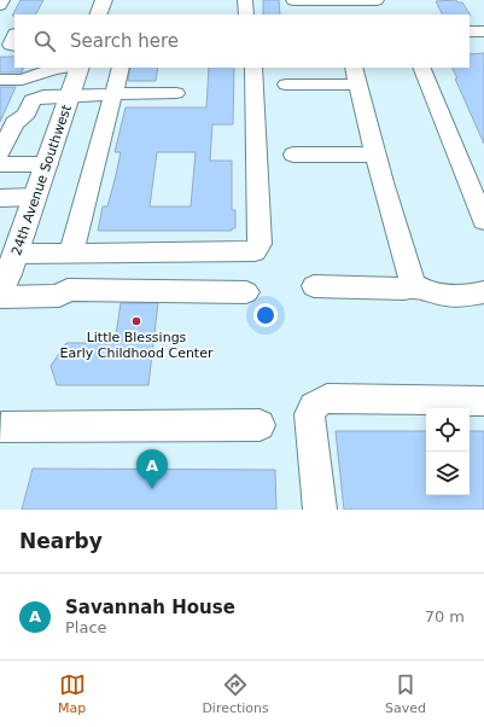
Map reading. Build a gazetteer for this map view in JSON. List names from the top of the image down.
{
  "streets": {
    "main road": ["24th Avenue Southwest"]
  },
  "places": ["Little Blessings Early Childhood Center"],
  "page": {
    "search": "Search here",
    "pins": "A",
    "heading": "Nearby",
    "list": [
      {
        "mark": "A",
        "name": "Savannah House",
        "note": "Place",
        "value": "70 m"
      }
    ],
    "nav": ["Map", "Directions", "Saved"]
  }
}
